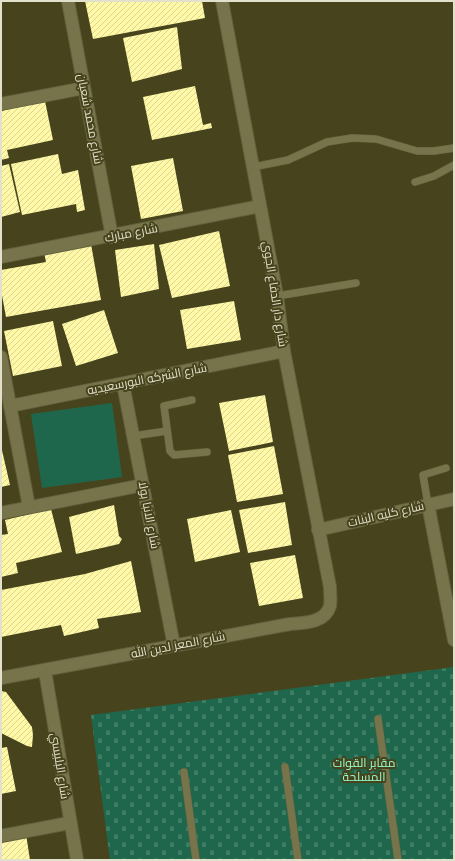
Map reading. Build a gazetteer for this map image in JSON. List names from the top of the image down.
{
  "streets": {
    "street": [
      "شارع محمد شعبان",
      "شارع مبارك",
      "شارع دار الدفاع الجوي",
      "شارع الشركه البورسعيديه",
      "شارع كليه البنات",
      "شارع الانبا بولا",
      "شارع المعز لدين الله",
      "شارع البلبيسي"
    ]
  },
  "crossings": [
    ["شارع محمد شعبان", "شارع مبارك"],
    ["شارع مبارك", "شارع دار الدفاع الجوي"],
    ["شارع دار الدفاع الجوي", "شارع الشركه البورسعيديه"],
    ["شارع دار الدفاع الجوي", "شارع كليه البنات"],
    ["شارع دار الدفاع الجوي", "شارع المعز لدين الله"],
    ["شارع الشركه البورسعيديه", "شارع الانبا بولا"],
    ["شارع الانبا بولا", "شارع المعز لدين الله"],
    ["شارع المعز لدين الله", "شارع البلبيسي"]
  ],
  "parks": ["مقابر القوات المسلحة"]
}
